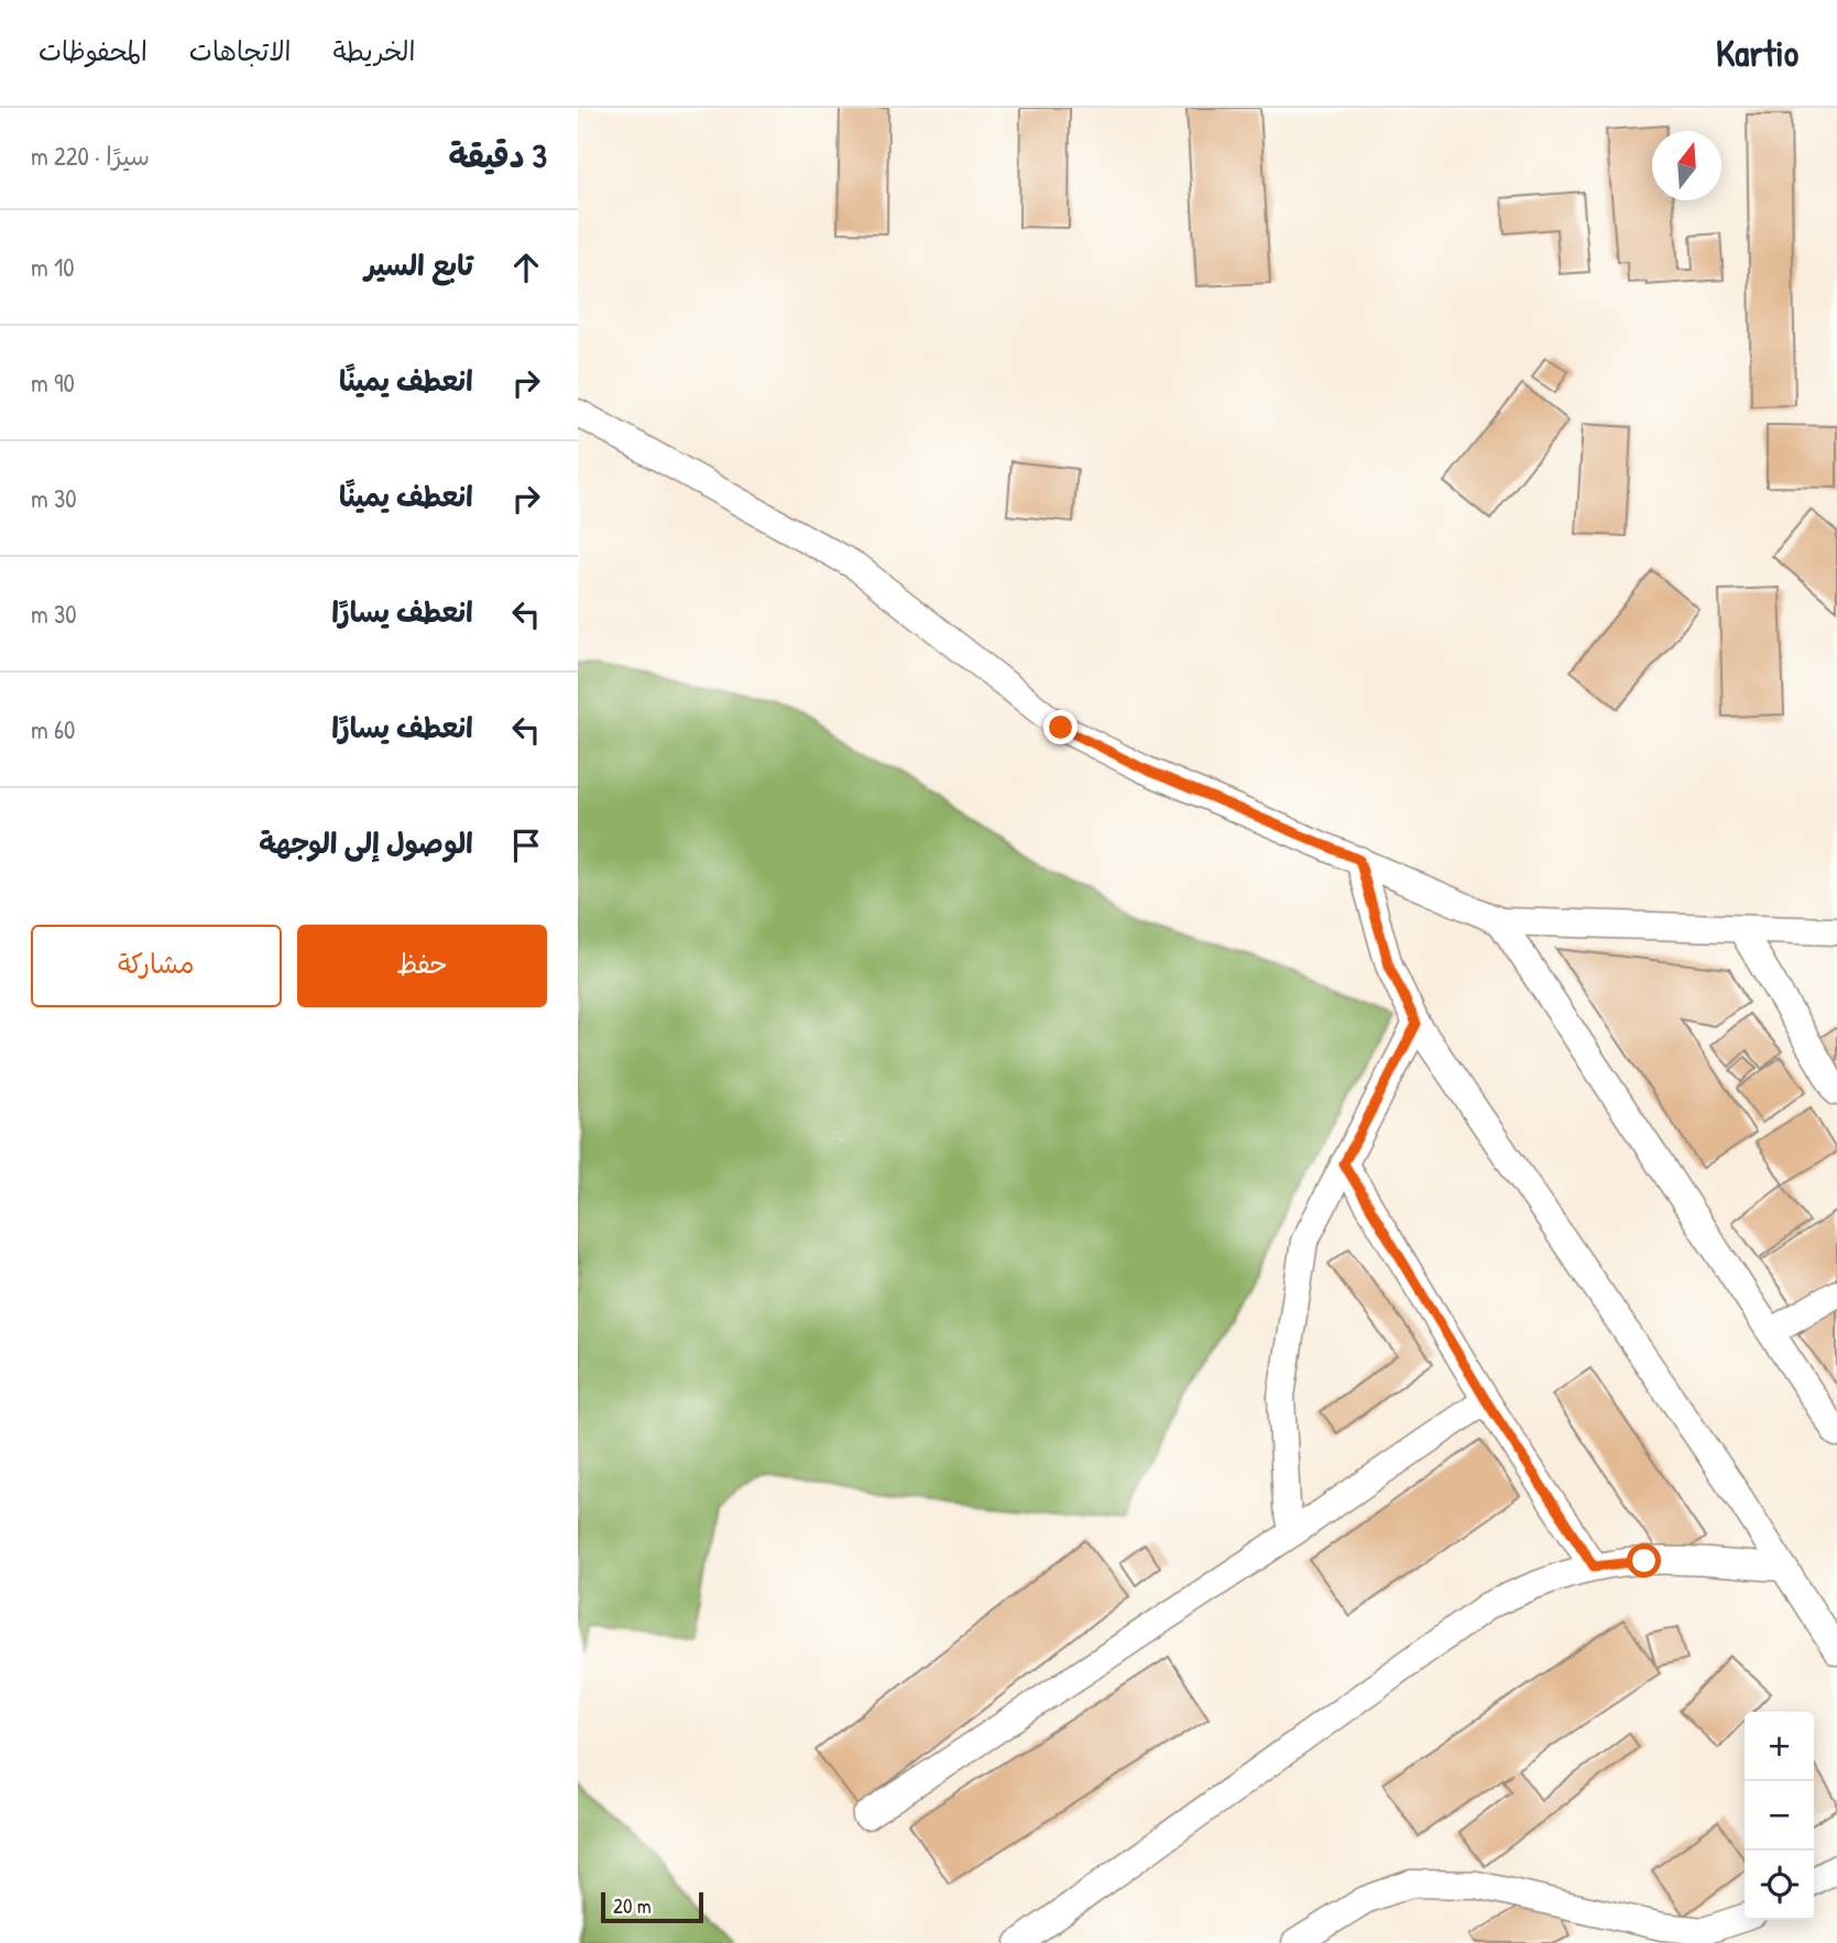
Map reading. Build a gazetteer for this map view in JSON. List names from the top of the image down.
{
  "scale_bar": "20 m",
  "north": "top",
  "page": {
    "header": "Kartio",
    "nav": ["الخريطة", "الاتجاهات", "المحفوظات"],
    "heading": ["3 دقيقة", "سيرًا · 220 m"],
    "list": [
      ["تابع السير", "10 m"],
      ["انعطف يمينًا", "90 m"],
      ["انعطف يمينًا", "30 m"],
      ["انعطف يسارًا", "30 m"],
      ["انعطف يسارًا", "60 m"],
      "الوصول إلى الوجهة"
    ],
    "buttons": ["حفظ", "مشاركة"],
    "map_buttons": ["+", "−"],
    "scale": "20 m"
  }
}
